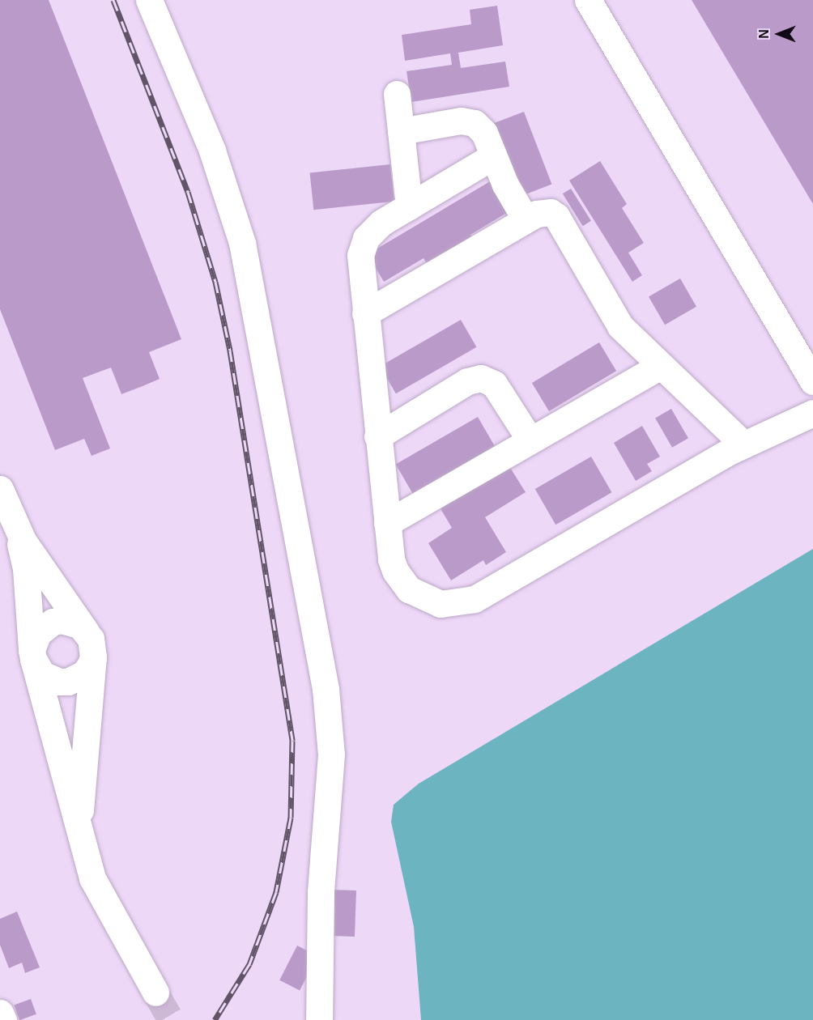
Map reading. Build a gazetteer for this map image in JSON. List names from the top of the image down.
{
  "north": "left"
}
